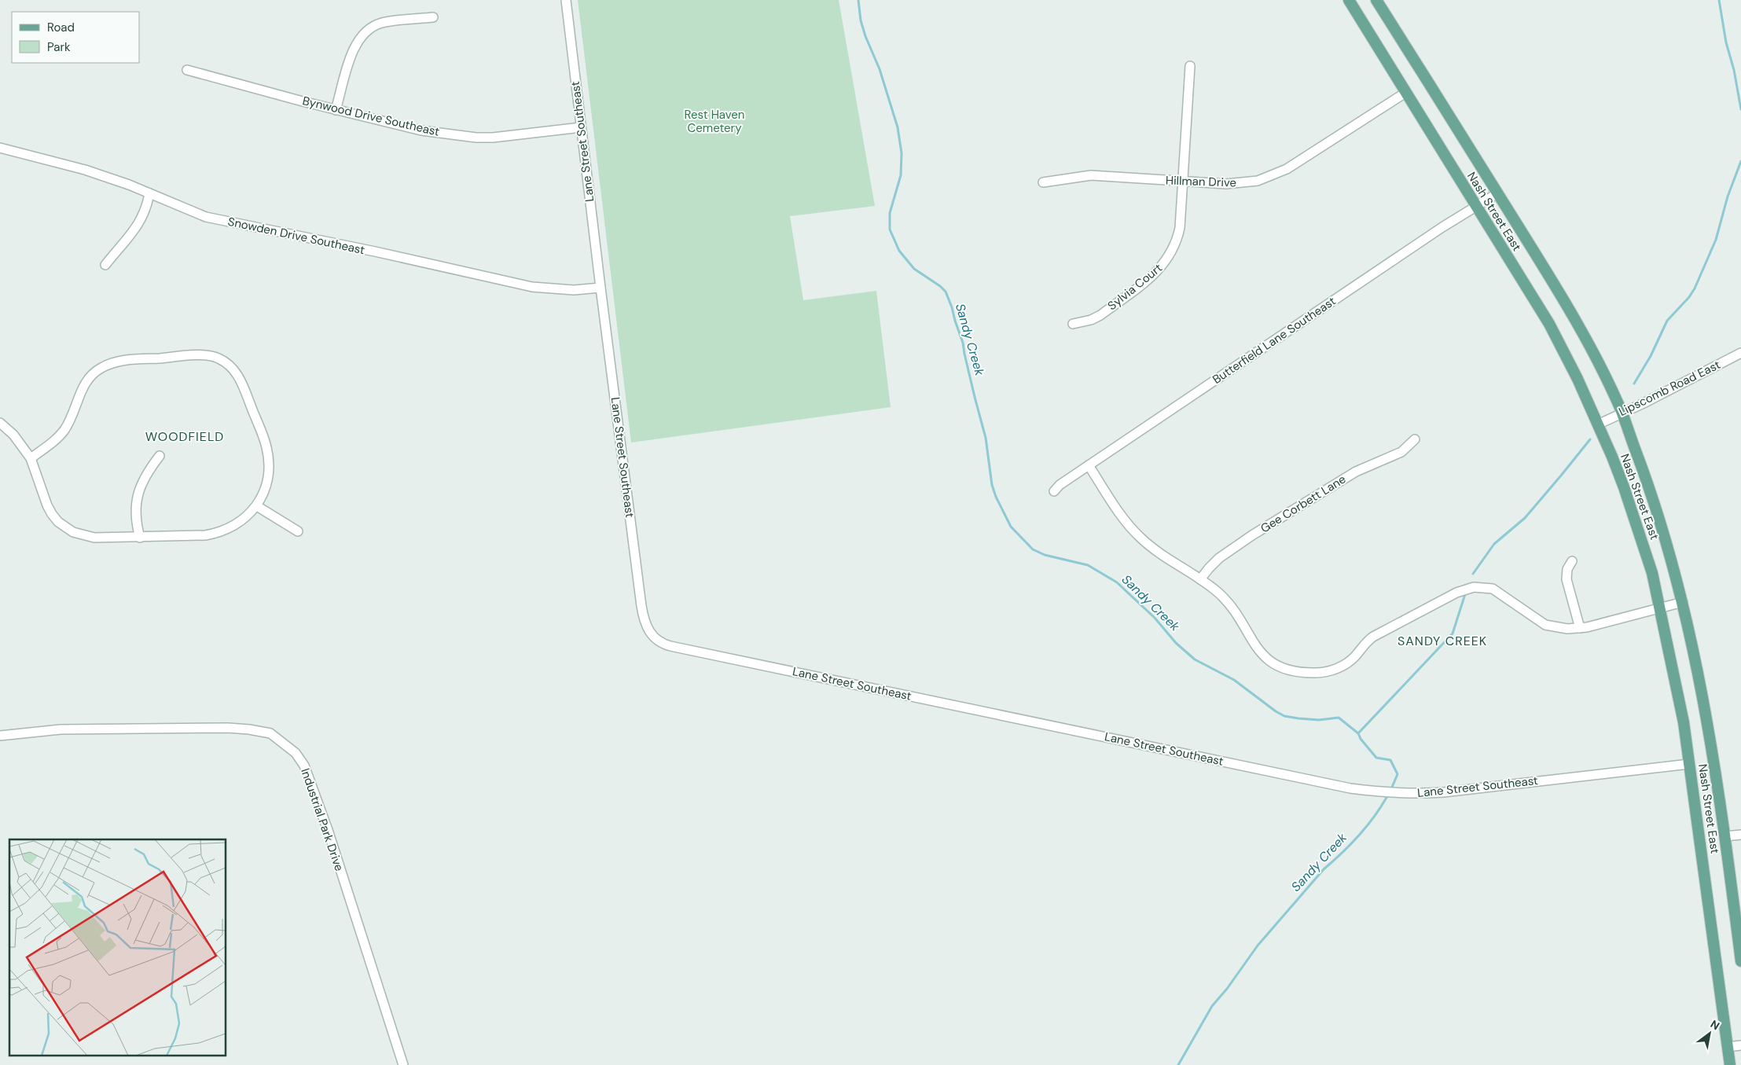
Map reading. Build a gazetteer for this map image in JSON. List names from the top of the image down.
{
  "streets": {
    "main road": ["Nash Street East"],
    "street": [
      "Bynwood Drive Southeast",
      "Lane Street Southeast",
      "Hillman Drive",
      "Snowden Drive Southeast",
      "Sylvia Court",
      "Butterfield Lane Southeast",
      "Lipscomb Road East",
      "Gee Corbett Lane",
      "Industrial Park Drive"
    ]
  },
  "crossings": [
    ["Bynwood Drive Southeast", "Lane Street Southeast"],
    ["Lane Street Southeast", "Nash Street East"],
    ["Lane Street Southeast", "Snowden Drive Southeast"],
    ["Hillman Drive", "Nash Street East"],
    ["Hillman Drive", "Sylvia Court"],
    ["Nash Street East", "Butterfield Lane Southeast"],
    ["Nash Street East", "Lipscomb Road East"]
  ],
  "districts": ["WOODFIELD", "SANDY CREEK"],
  "water": ["Sandy Creek"],
  "parks": ["Rest Haven Cemetery"],
  "legend": ["Road", "Park"],
  "north": "top right"
}
